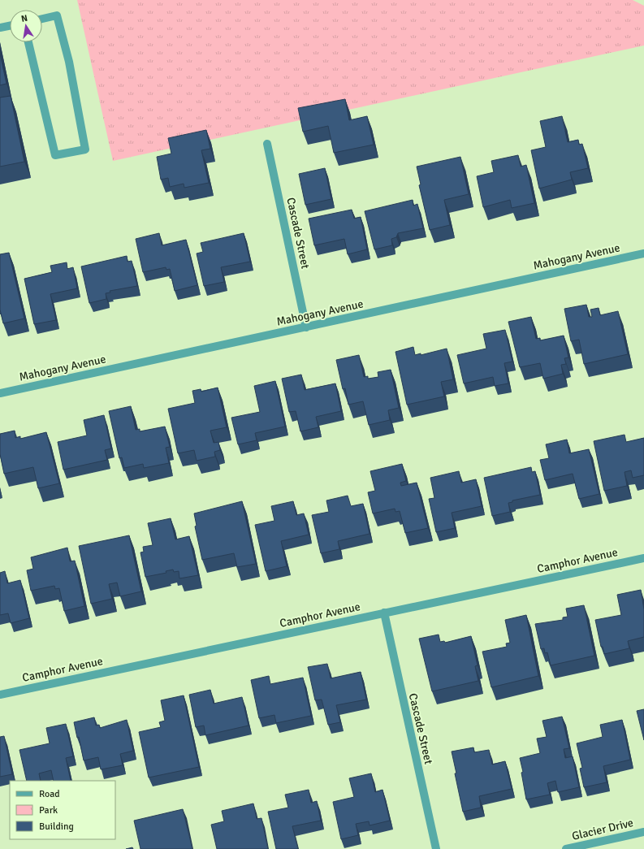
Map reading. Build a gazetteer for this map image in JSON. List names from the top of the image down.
{
  "streets": {
    "street": [
      "Cascade Street",
      "Mahogany Avenue",
      "Camphor Avenue",
      "Glacier Drive"
    ]
  },
  "crossings": [
    ["Cascade Street", "Mahogany Avenue"],
    ["Cascade Street", "Camphor Avenue"]
  ],
  "legend": ["Road", "Park", "Building"],
  "north": "top"
}
